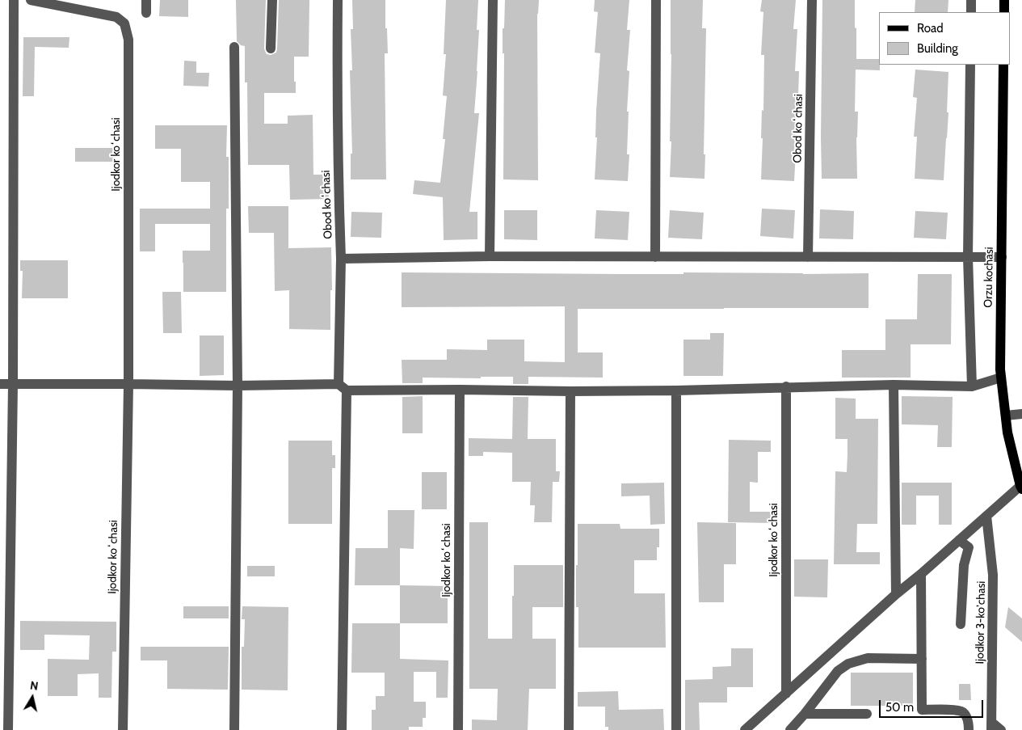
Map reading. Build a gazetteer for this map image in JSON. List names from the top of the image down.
{
  "streets": {
    "main road": ["Orzu kochasi"],
    "street": ["Obod koʻchasi", "Ijodkor koʻchasi", "Ijodkor 3-koʼchasi"]
  },
  "legend": ["Road", "Building"],
  "scale_bar": "50 m",
  "north": "top"
}
